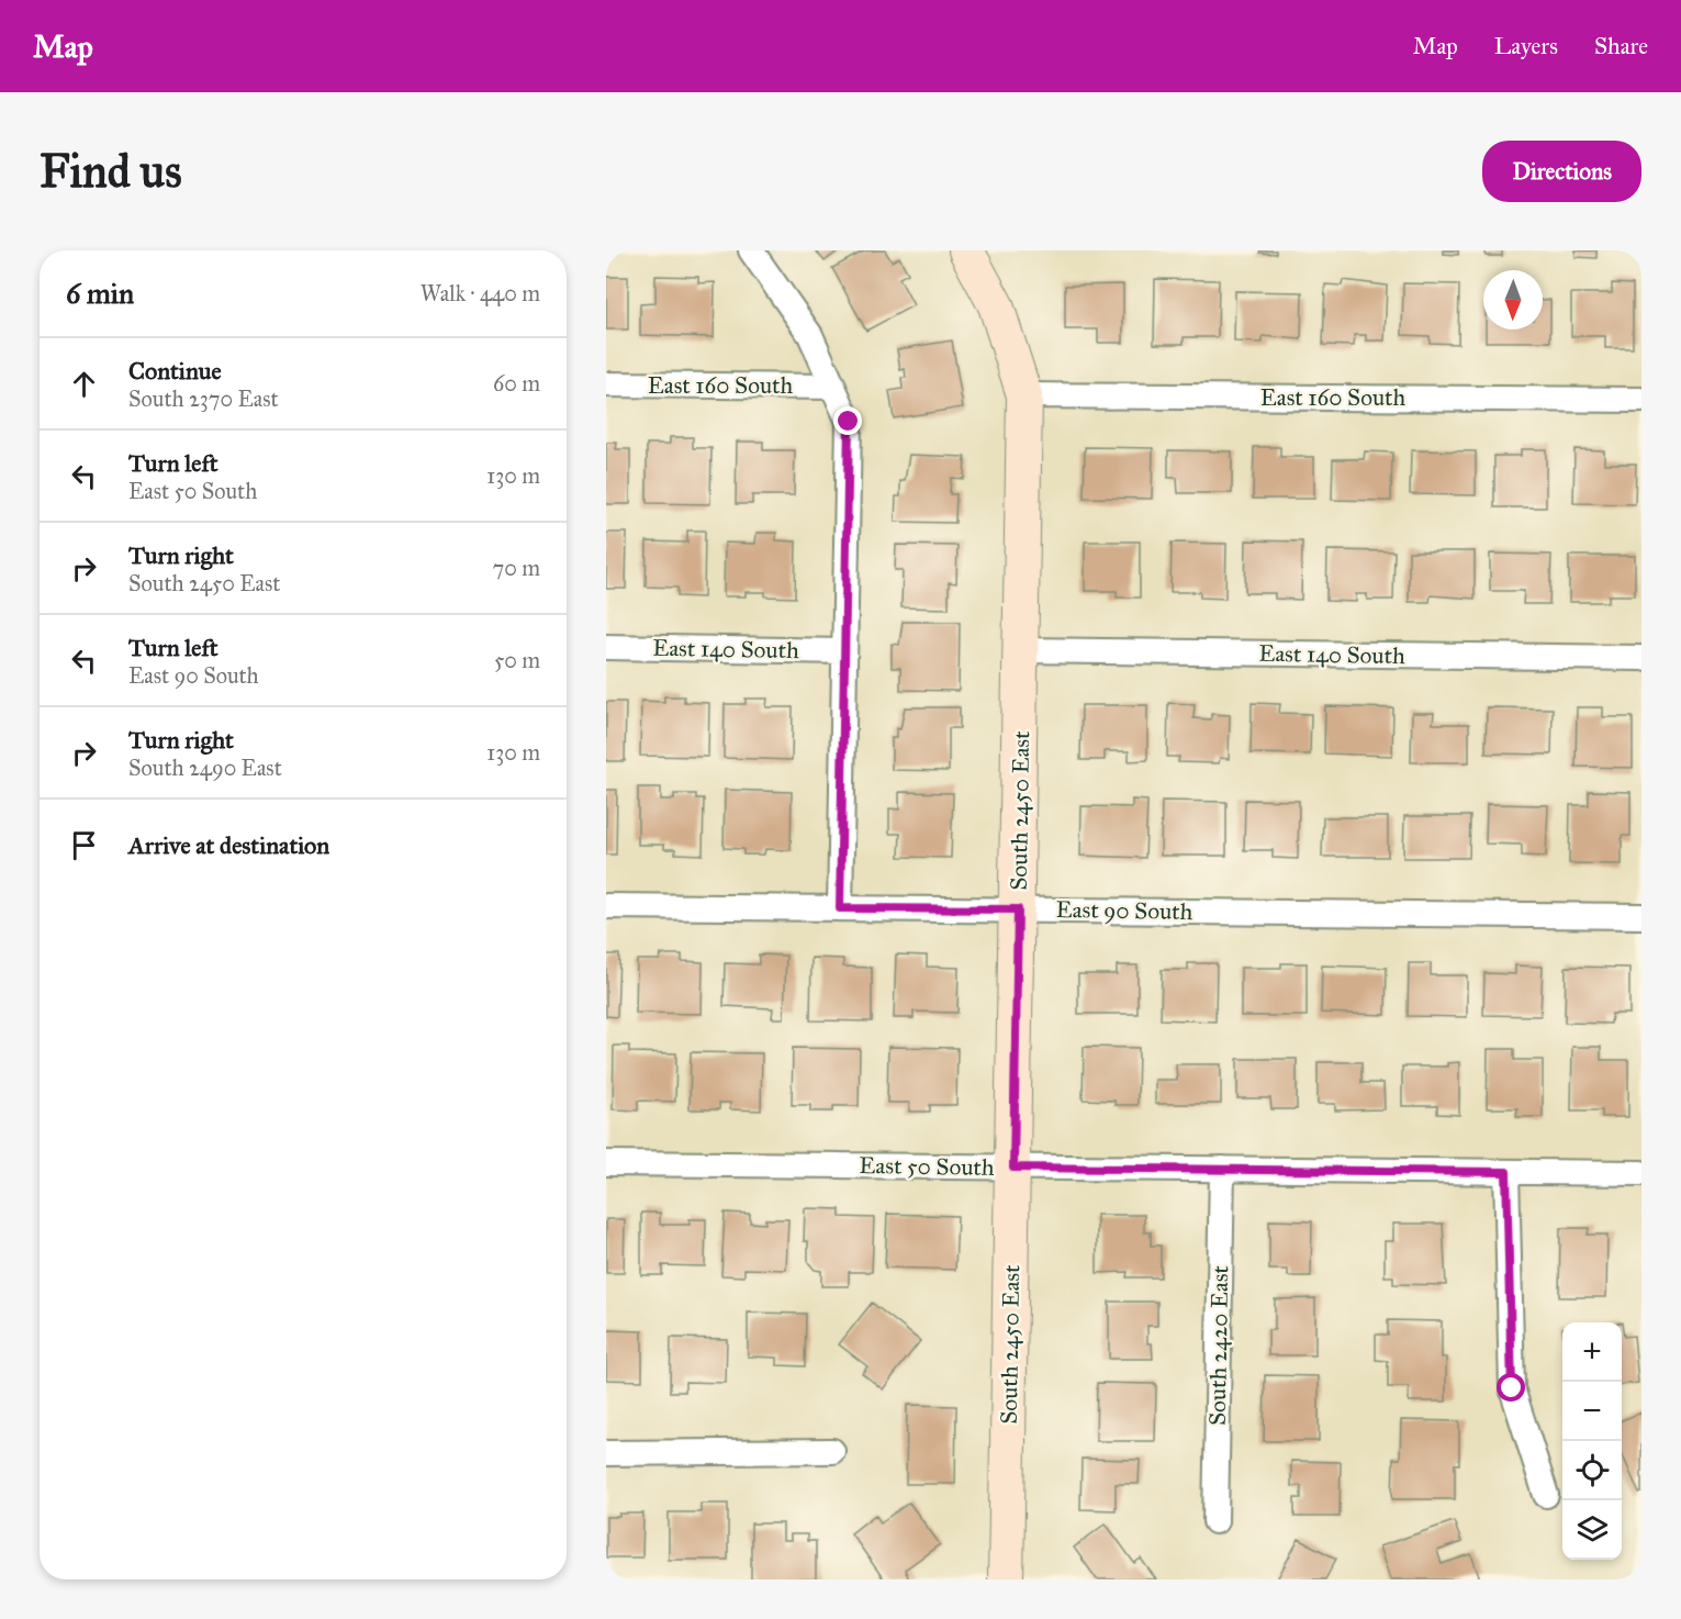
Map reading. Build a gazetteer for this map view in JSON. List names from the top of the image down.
{
  "streets": {
    "street": [
      "East 160 South",
      "East 140 South",
      "South 2450 East",
      "East 90 South",
      "East 50 South",
      "South 2420 East"
    ]
  },
  "crossings": [
    ["East 160 South", "South 2450 East"],
    ["East 140 South", "South 2450 East"],
    ["South 2450 East", "East 90 South"],
    ["South 2450 East", "East 50 South"],
    ["East 50 South", "South 2420 East"]
  ],
  "north": "bottom",
  "page": {
    "header": "Map",
    "nav": ["Map", "Layers", "Share"],
    "buttons": "Directions",
    "title": "Find us",
    "heading": ["6 min", "Walk · 440 m"],
    "list": [
      ["Continue", "South 2370 East", "60 m"],
      ["Turn left", "East 50 South", "130 m"],
      ["Turn right", "South 2450 East", "70 m"],
      ["Turn left", "East 90 South", "50 m"],
      ["Turn right", "South 2490 East", "130 m"],
      "Arrive at destination"
    ],
    "map_buttons": ["+", "−"]
  }
}
